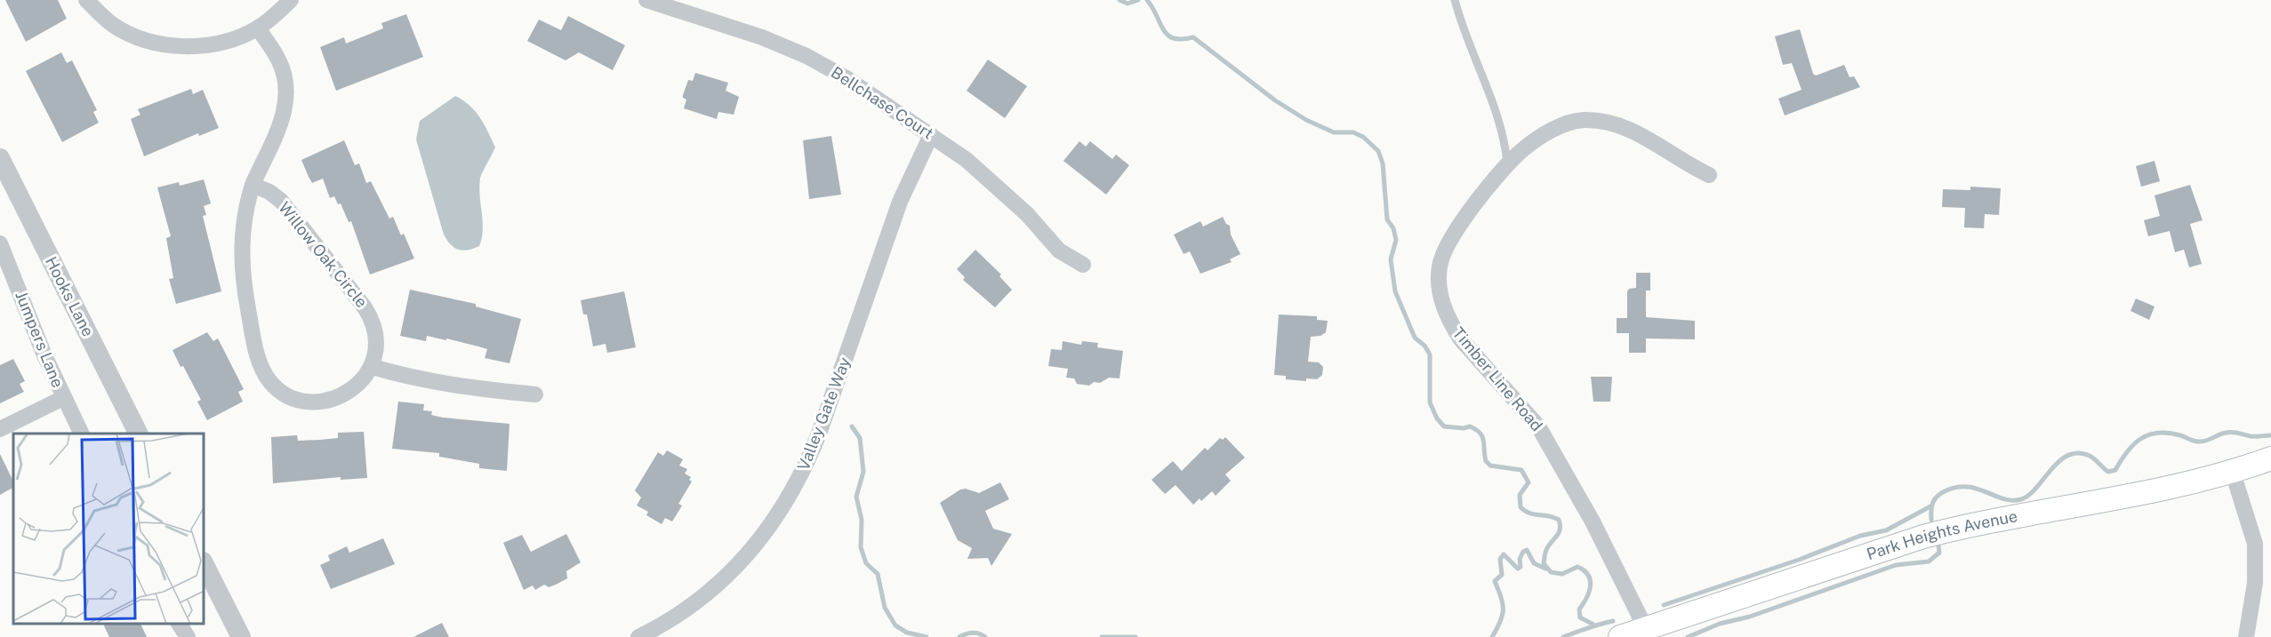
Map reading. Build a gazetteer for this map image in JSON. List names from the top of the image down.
{
  "streets": {
    "main road": ["Park Heights Avenue"],
    "street": [
      "Bellchase Court",
      "Willow Oak Circle",
      "Hooks Lane",
      "Jumpers Lane",
      "Timber Line Road",
      "Valley Gate Way"
    ]
  },
  "crossings": [
    ["Bellchase Court", "Valley Gate Way"],
    ["Timber Line Road", "Park Heights Avenue"]
  ]
}
